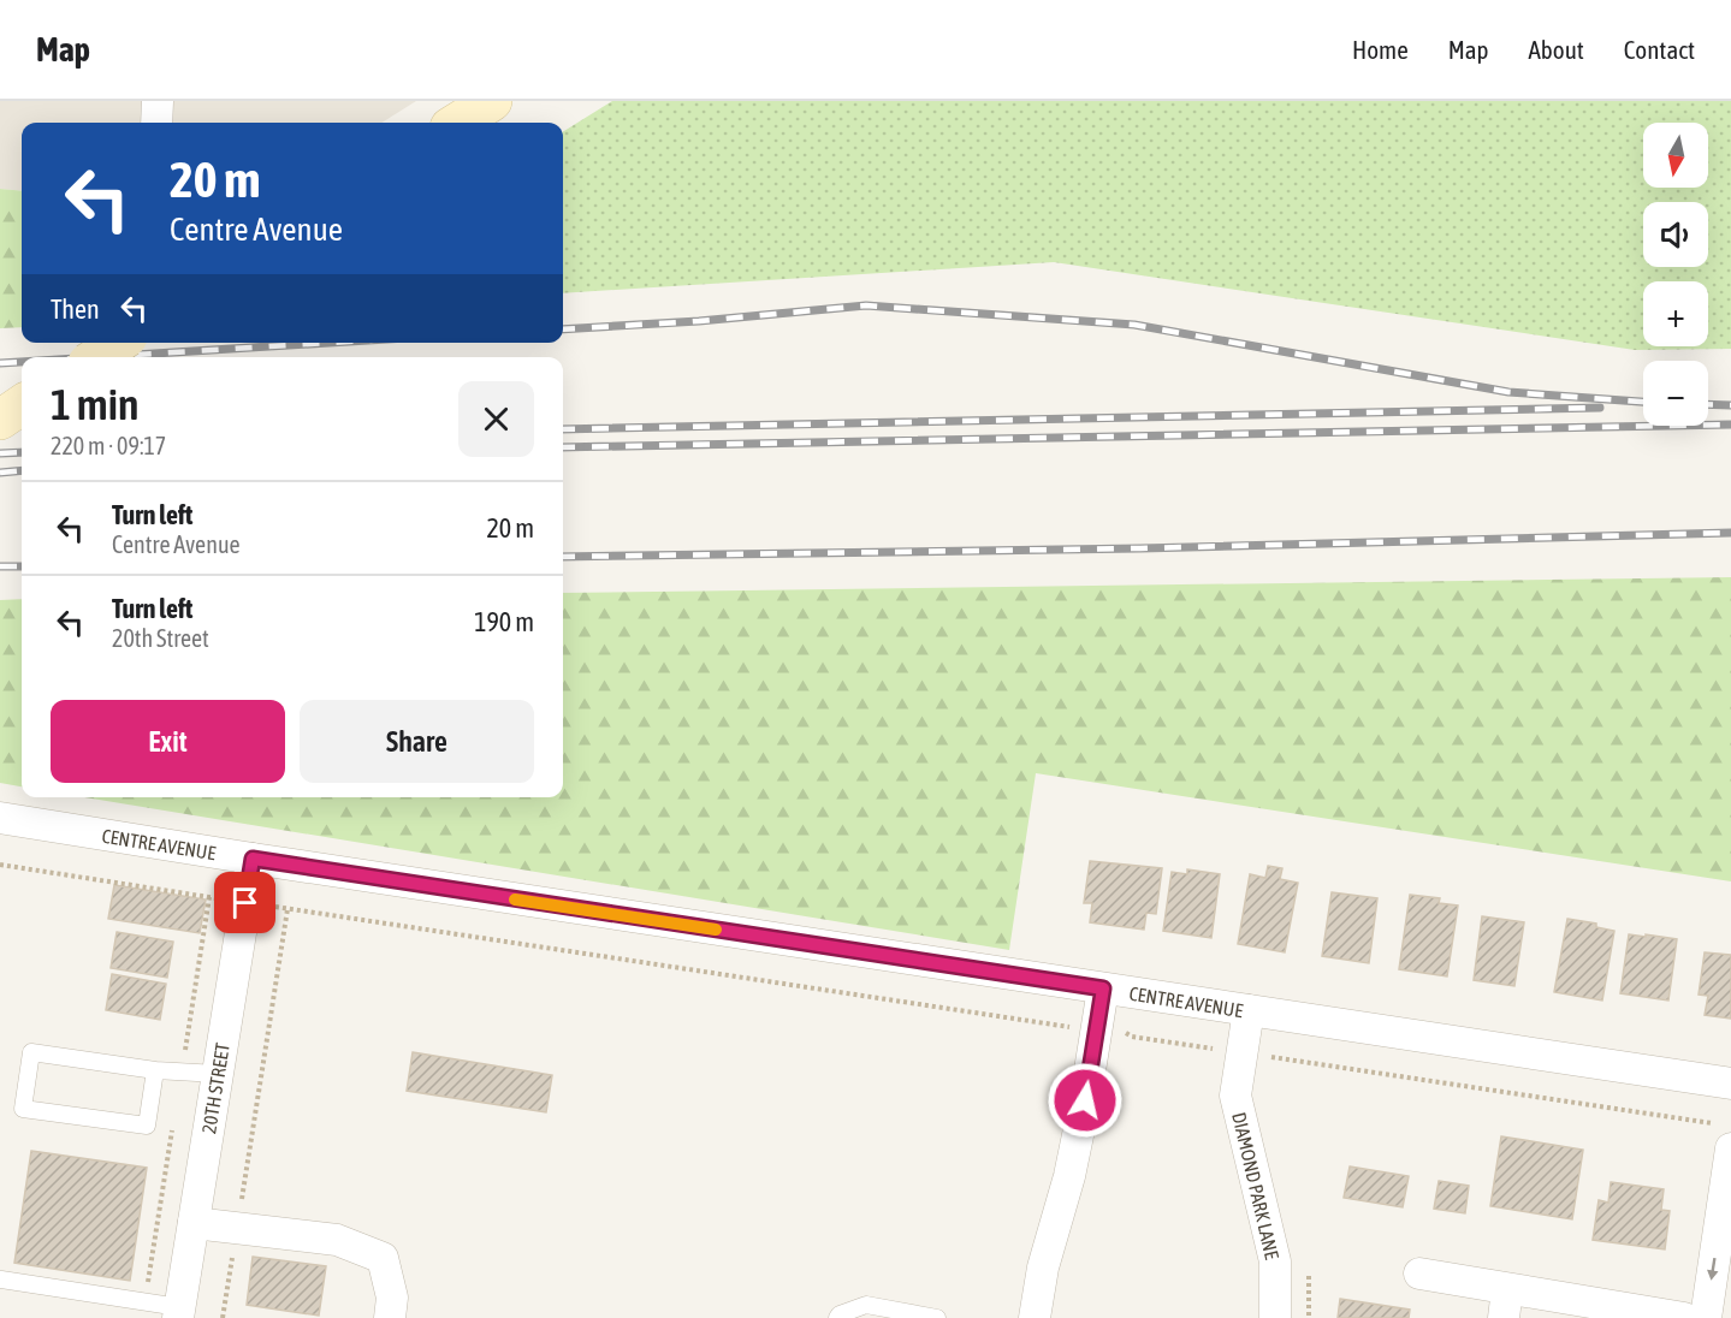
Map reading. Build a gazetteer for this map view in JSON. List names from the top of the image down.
{
  "streets": {
    "street": ["CENTRE AVENUE", "20TH STREET", "DIAMOND PARK LANE"]
  },
  "crossings": [
    ["CENTRE AVENUE", "20TH STREET"],
    ["CENTRE AVENUE", "DIAMOND PARK LANE"]
  ],
  "north": "bottom",
  "page": {
    "header": "Map",
    "nav": [
      "Home",
      "Map",
      "About",
      "Contact"
    ],
    "map_buttons": ["+", "−"],
    "turn": ["20 m", "Centre Avenue"],
    "then": "Then",
    "heading": ["1 min", "220 m · 09:17"],
    "list": [
      {
        "name": "Turn left",
        "note": "Centre Avenue",
        "value": "20 m"
      },
      {
        "name": "Turn left",
        "note": "20th Street",
        "value": "190 m"
      }
    ],
    "buttons": ["Exit", "Share"]
  }
}
